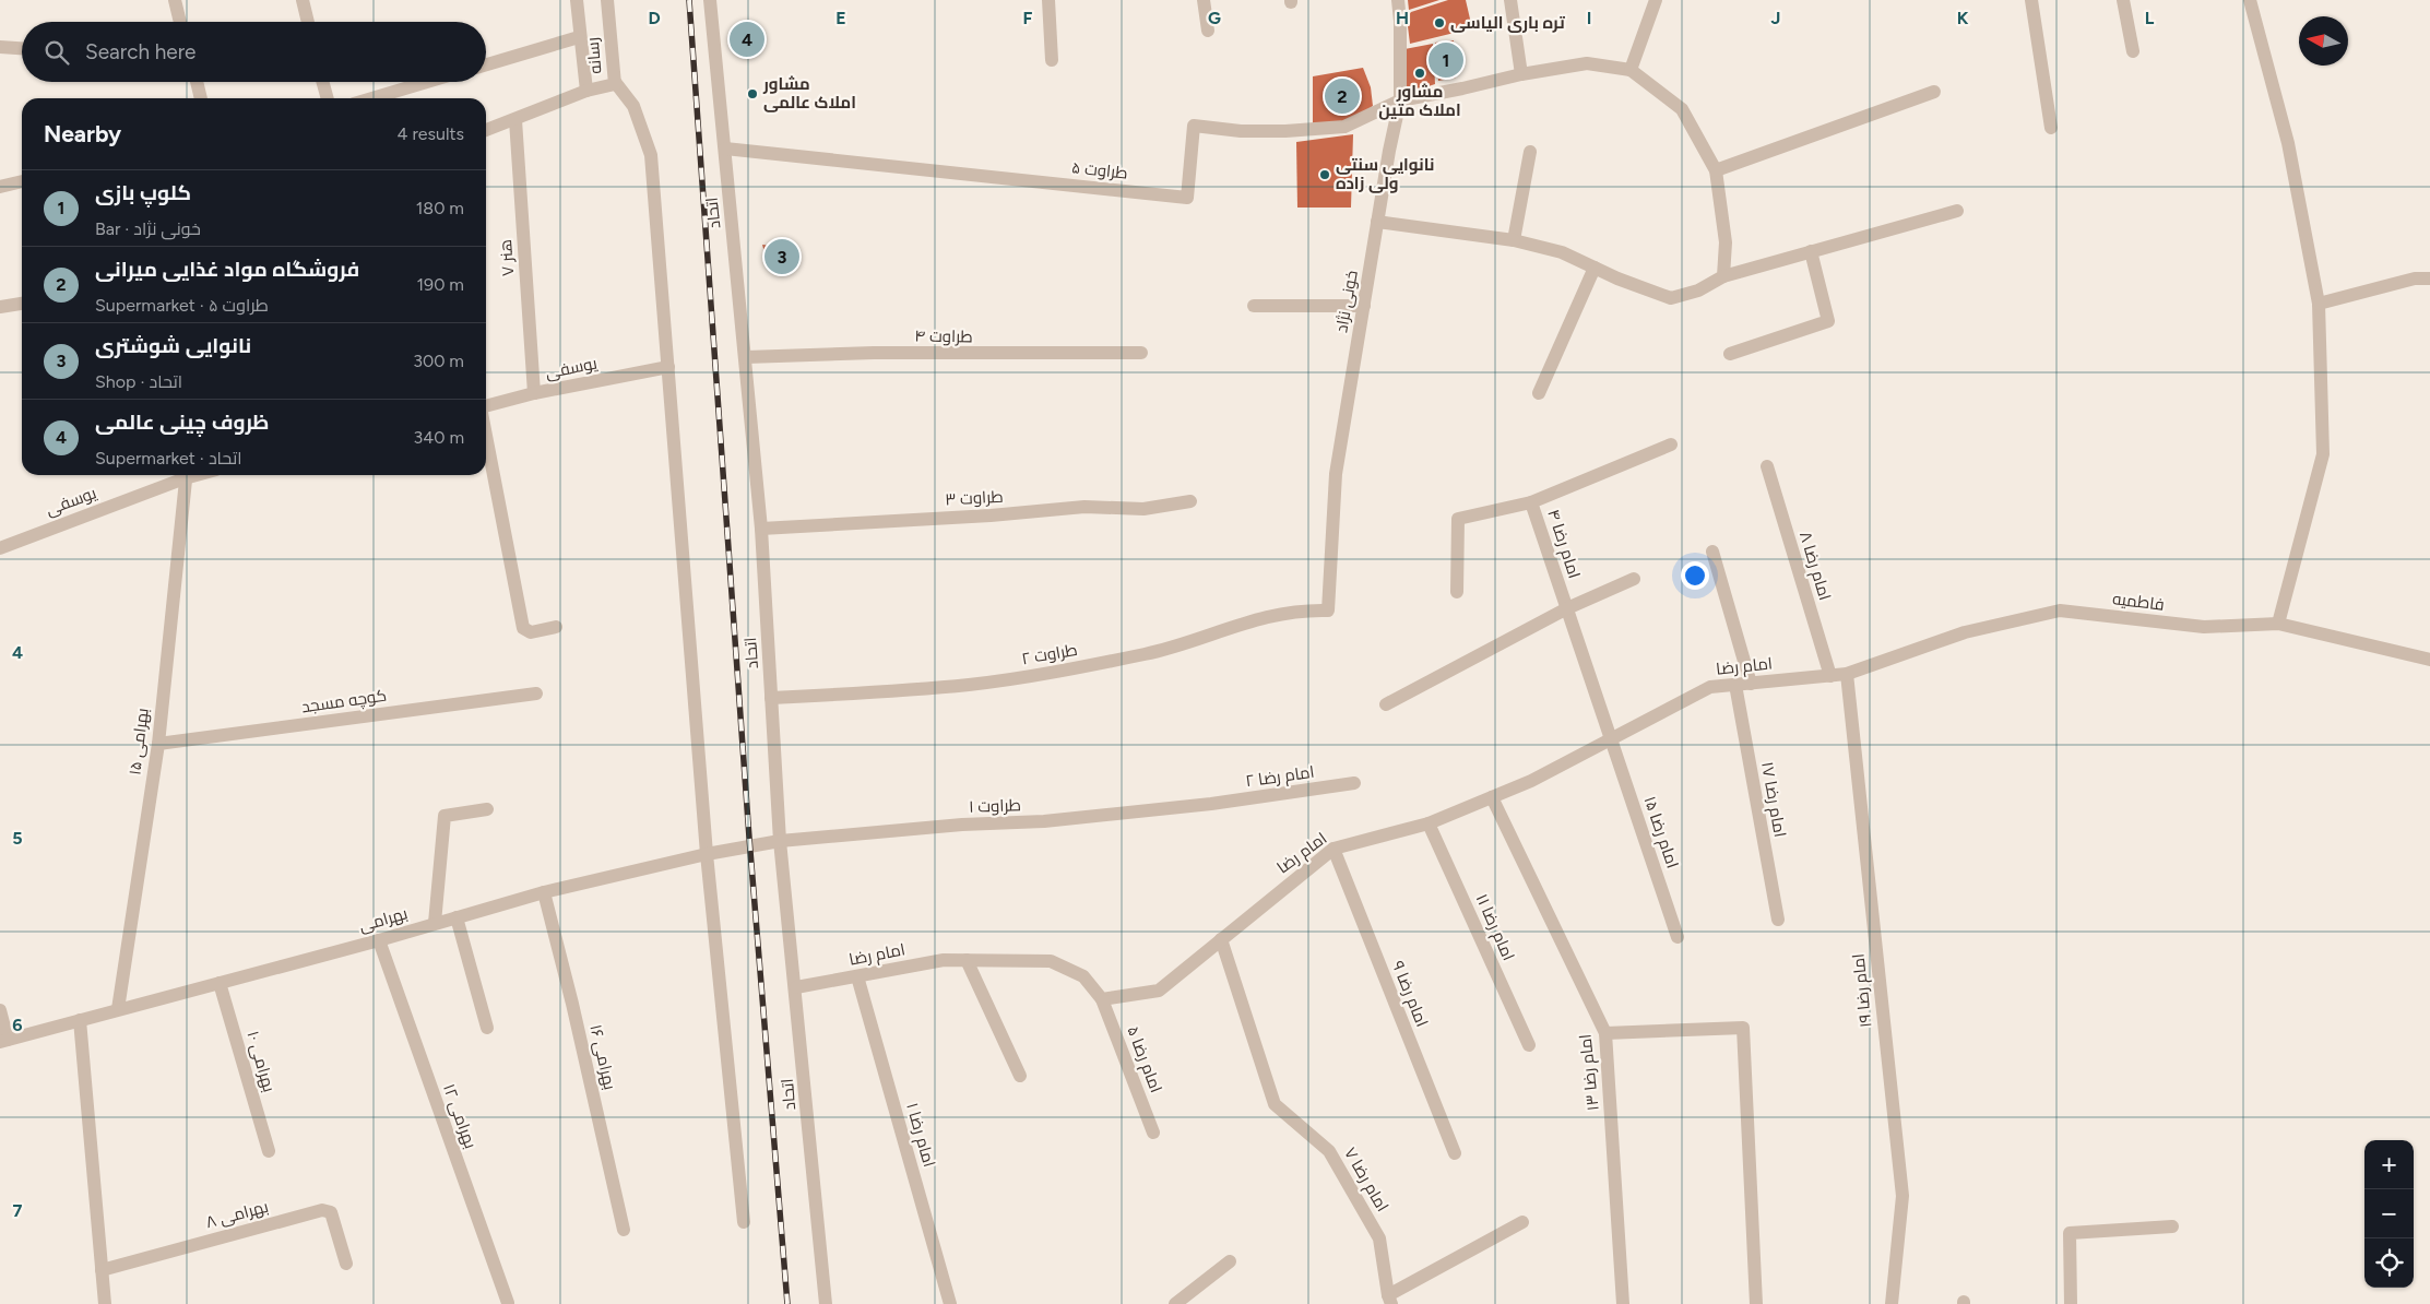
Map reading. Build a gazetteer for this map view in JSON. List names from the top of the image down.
{
  "streets": {
    "street": [
      "رسانه",
      "طراوت ۵",
      "اتحاد",
      "هنر ۷",
      "خونی نژاد",
      "طراوت ۴",
      "یوسفی",
      "طراوت ۳",
      "امام رضا ۴",
      "امام رضا ۸",
      "فاطمیه",
      "طراوت ۲",
      "امام رضا",
      "کوچه مسجد",
      "بهرامی ۱۵",
      "امام رضا ۲",
      "امام رضا ۱۷",
      "طراوت ۱",
      "امام رضا ۱۵",
      "بهرامی",
      "امام رضا ۱۱",
      "امام رضا ۱۹",
      "امام رضا ۹",
      "بهرامی ۱۶",
      "امام رضا ۵",
      "بهرامی ۱۰",
      "امام رضا ۱۳",
      "بهرامی ۱۲",
      "امام رضا ۱",
      "امام رضا ۷",
      "بهرامی ۸"
    ]
  },
  "crossings": [
    ["طراوت ۵", "اتحاد"],
    ["طراوت ۵", "خونی نژاد"],
    ["اتحاد", "طراوت ۴"],
    ["اتحاد", "طراوت ۳"],
    ["اتحاد", "طراوت ۲"],
    ["اتحاد", "امام رضا"],
    ["اتحاد", "طراوت ۱"],
    ["اتحاد", "بهرامی"],
    ["هنر ۷", "یوسفی"],
    ["خونی نژاد", "طراوت ۲"],
    ["امام رضا ۴", "امام رضا"],
    ["امام رضا ۴", "امام رضا ۱۵"],
    ["امام رضا ۸", "امام رضا"],
    ["فاطمیه", "امام رضا"],
    ["فاطمیه", "امام رضا ۱۹"],
    ["امام رضا", "امام رضا ۱۷"],
    ["امام رضا", "امام رضا ۱۵"],
    ["امام رضا", "امام رضا ۱۱"],
    ["امام رضا", "امام رضا ۱۹"],
    ["امام رضا", "امام رضا ۹"],
    ["امام رضا", "امام رضا ۵"],
    ["امام رضا", "امام رضا ۱۳"],
    ["امام رضا", "امام رضا ۱"],
    ["امام رضا", "امام رضا ۷"],
    ["کوچه مسجد", "بهرامی ۱۵"],
    ["بهرامی ۱۵", "بهرامی"],
    ["امام رضا ۲", "طراوت ۱"],
    ["طراوت ۱", "بهرامی"],
    ["بهرامی", "بهرامی ۱۶"],
    ["بهرامی", "بهرامی ۱۰"],
    ["بهرامی", "بهرامی ۱۲"]
  ],
  "places": [
    "تره باری الیاسی",
    "مشاور املاک متین",
    "مشاور املاک عالمی",
    "نانوایی سنتی ولی زاده"
  ],
  "north": "left",
  "page": {
    "pins": [
      "4",
      "1",
      "2",
      "3"
    ],
    "search": "Search here",
    "heading": ["Nearby", "4 results"],
    "list": [
      {
        "mark": "1",
        "name": "کلوپ بازی",
        "note": "Bar · خونی نژاد",
        "value": "180 m"
      },
      {
        "mark": "2",
        "name": "فروشگاه مواد غذایی میرانی",
        "note": "Supermarket · طراوت ۵",
        "value": "190 m"
      },
      {
        "mark": "3",
        "name": "نانوایی شوشتری",
        "note": "Shop · اتحاد",
        "value": "300 m"
      },
      {
        "mark": "4",
        "name": "ظروف چینی عالمی",
        "note": "Supermarket · اتحاد",
        "value": "340 m"
      }
    ],
    "map_buttons": ["+", "−"]
  },
  "grid": {
    "columns": [
      "D",
      "E",
      "F",
      "G",
      "H",
      "I",
      "J",
      "K",
      "L"
    ],
    "rows": [
      "4",
      "5",
      "6",
      "7"
    ]
  }
}
